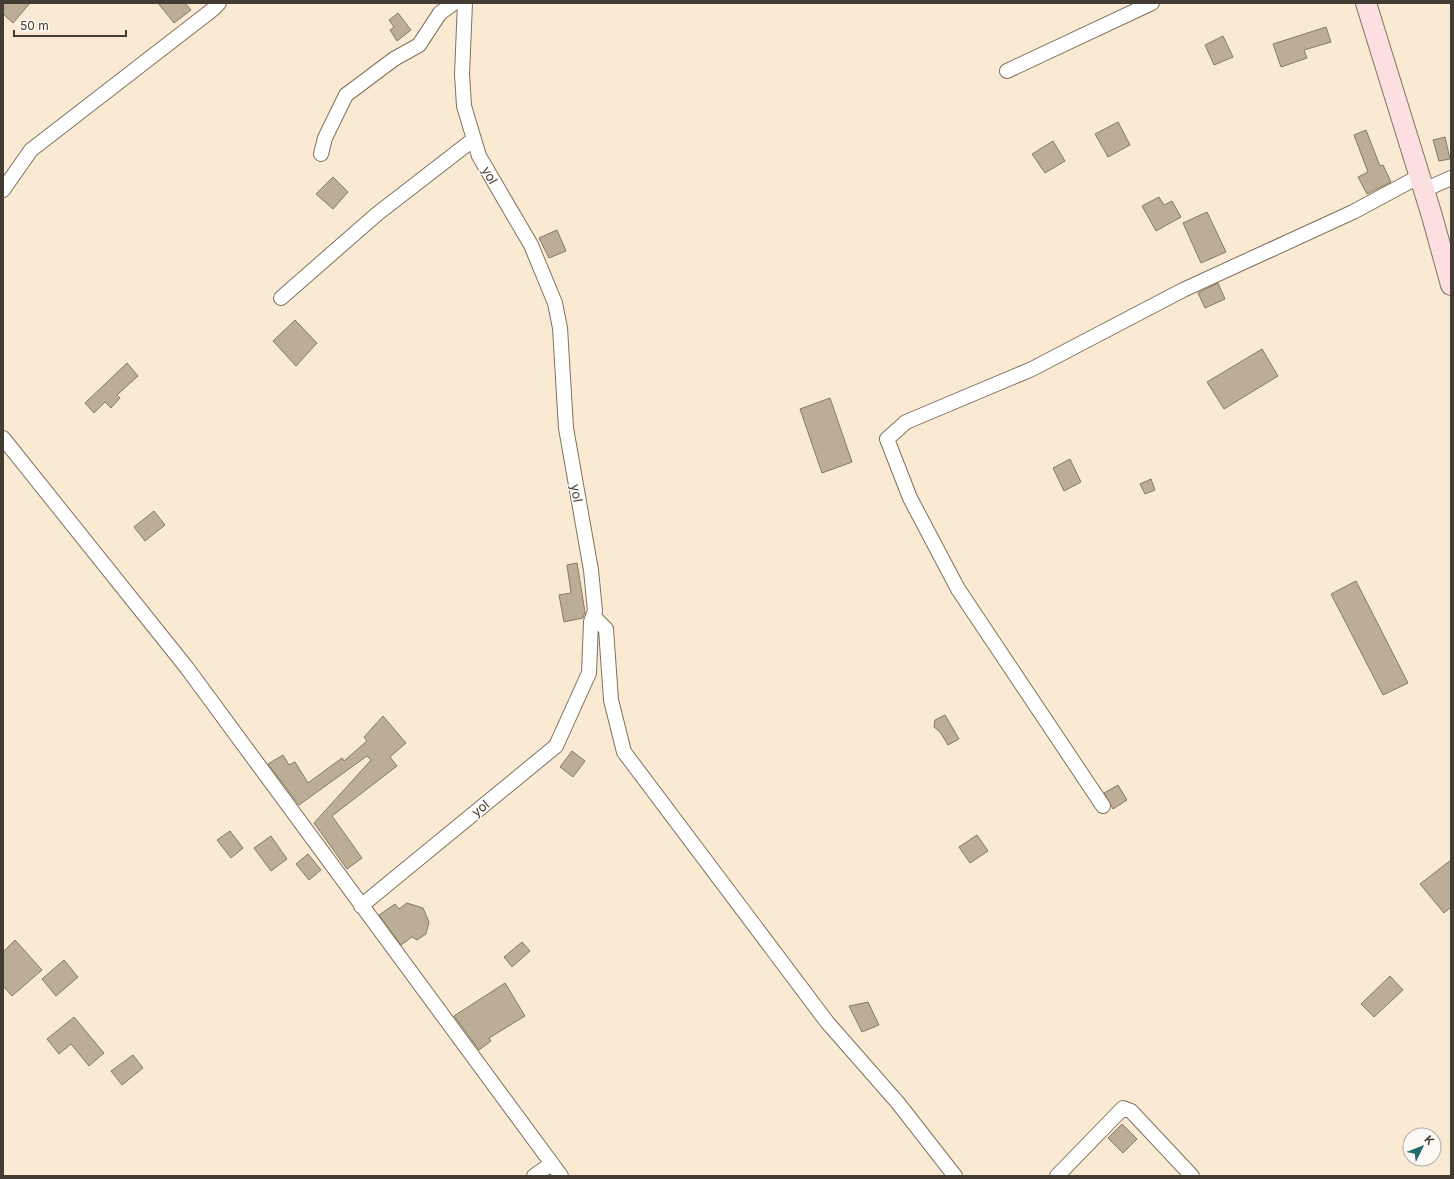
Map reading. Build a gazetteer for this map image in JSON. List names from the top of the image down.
{
  "streets": {
    "street": ["yol"]
  },
  "scale_bar": "50 m",
  "north": "top right"
}
